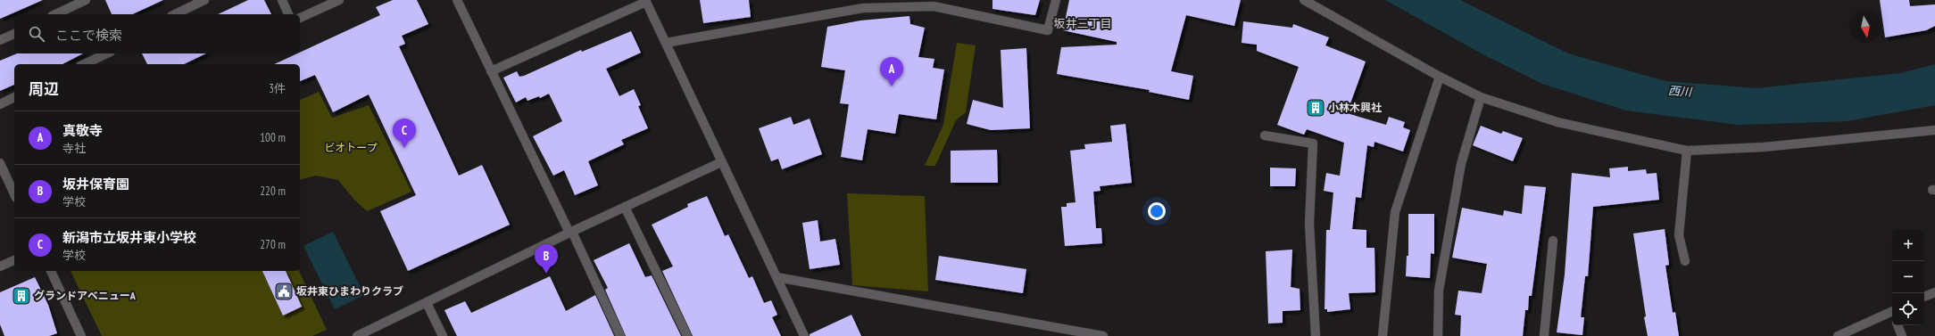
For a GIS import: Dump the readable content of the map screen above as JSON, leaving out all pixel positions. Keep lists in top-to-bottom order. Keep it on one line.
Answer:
{"districts":["坂井三丁目"],"water":["西川"],"parks":["ビオトープ"],"places":{"building":["小林木興社","グランドアベニューA"],"public building":["坂井東ひまわりクラブ"]},"north":"bottom","page":{"search":"ここで検索","pins":["A","C","B"],"heading":["周辺","3件"],"list":[{"mark":"A","name":"真敬寺","note":"寺社","value":"100 m"},{"mark":"B","name":"坂井保育園","note":"学校","value":"220 m"},{"mark":"C","name":"新潟市立坂井東小学校","note":"学校","value":"270 m"}],"map_buttons":["+","−"]}}
